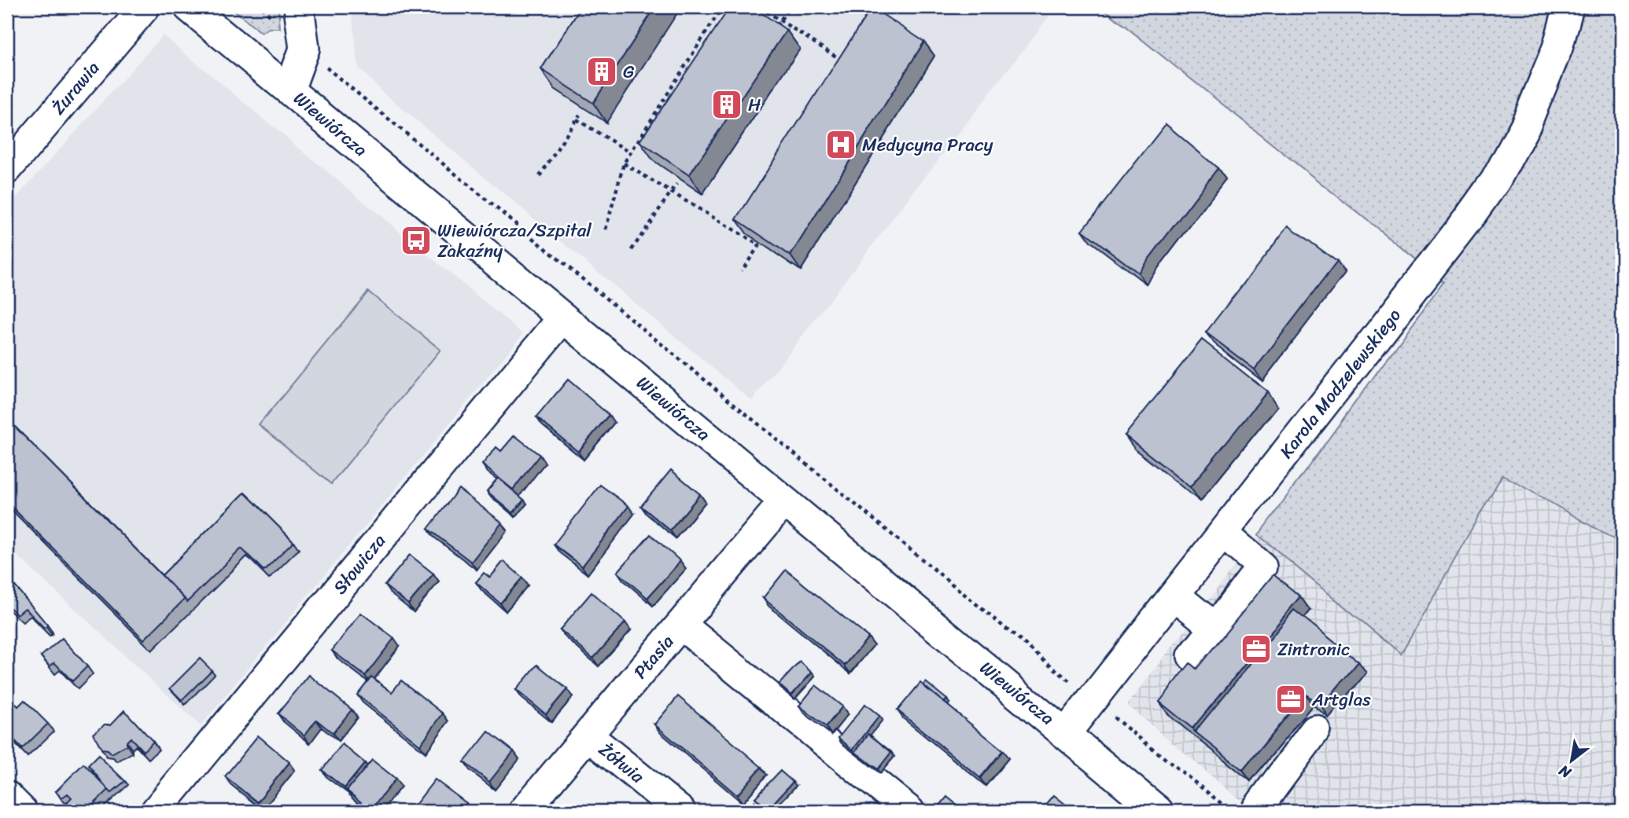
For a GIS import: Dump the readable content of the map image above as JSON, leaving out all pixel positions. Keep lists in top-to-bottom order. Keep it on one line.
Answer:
{"streets":{"street":["Żurawia","Wiewiórcza","Karola Modzelewskiego","Słowicza","Ptasia","Żółwia"]},"crossings":[["Wiewiórcza","Karola Modzelewskiego"],["Wiewiórcza","Słowicza"],["Wiewiórcza","Ptasia"],["Ptasia","Żółwia"]],"places":{"building":["G","H"],"hospital":["Medycyna Pracy"],"bus stop":["Wiewiórcza/Szpital Zakaźny"],"office":["Zintronic","Artglas"]},"north":"bottom left"}
